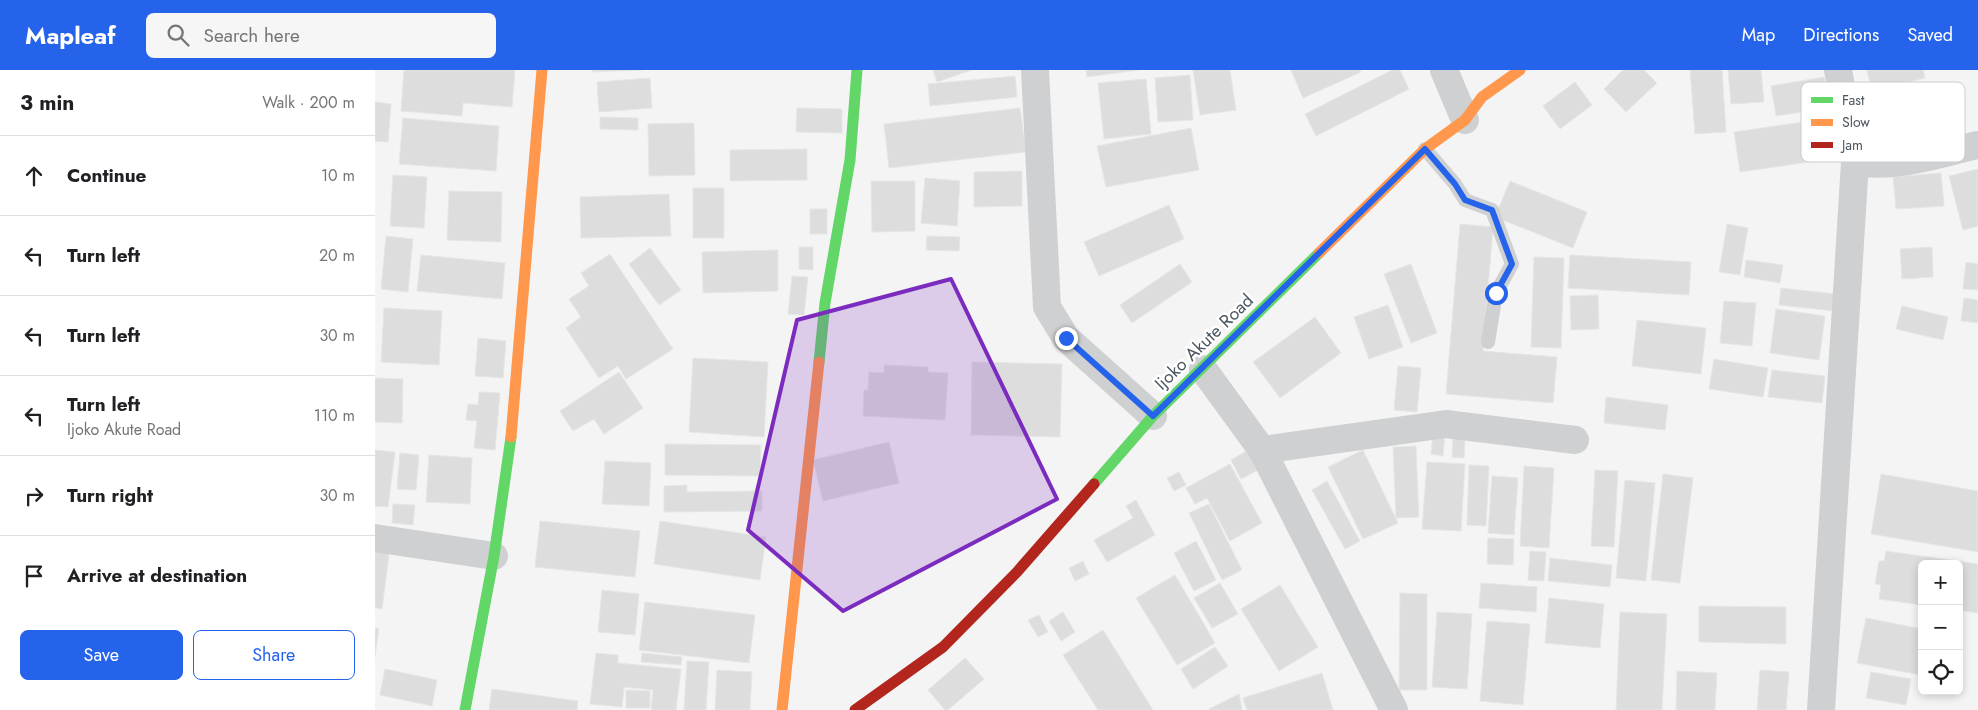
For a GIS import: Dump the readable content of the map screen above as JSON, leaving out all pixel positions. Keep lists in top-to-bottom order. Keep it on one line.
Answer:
{"streets":{"street":["Ijoko Akute Road"]},"legend":["Fast","Slow","Jam"],"page":{"header":"Mapleaf","search":"Search here","nav":["Map","Directions","Saved"],"heading":["3 min","Walk · 200 m"],"list":[["Continue","10 m"],["Turn left","20 m"],["Turn left","30 m"],["Turn left","Ijoko Akute Road","110 m"],["Turn right","30 m"],"Arrive at destination"],"map_buttons":["+","−"],"buttons":["Save","Share"]}}
